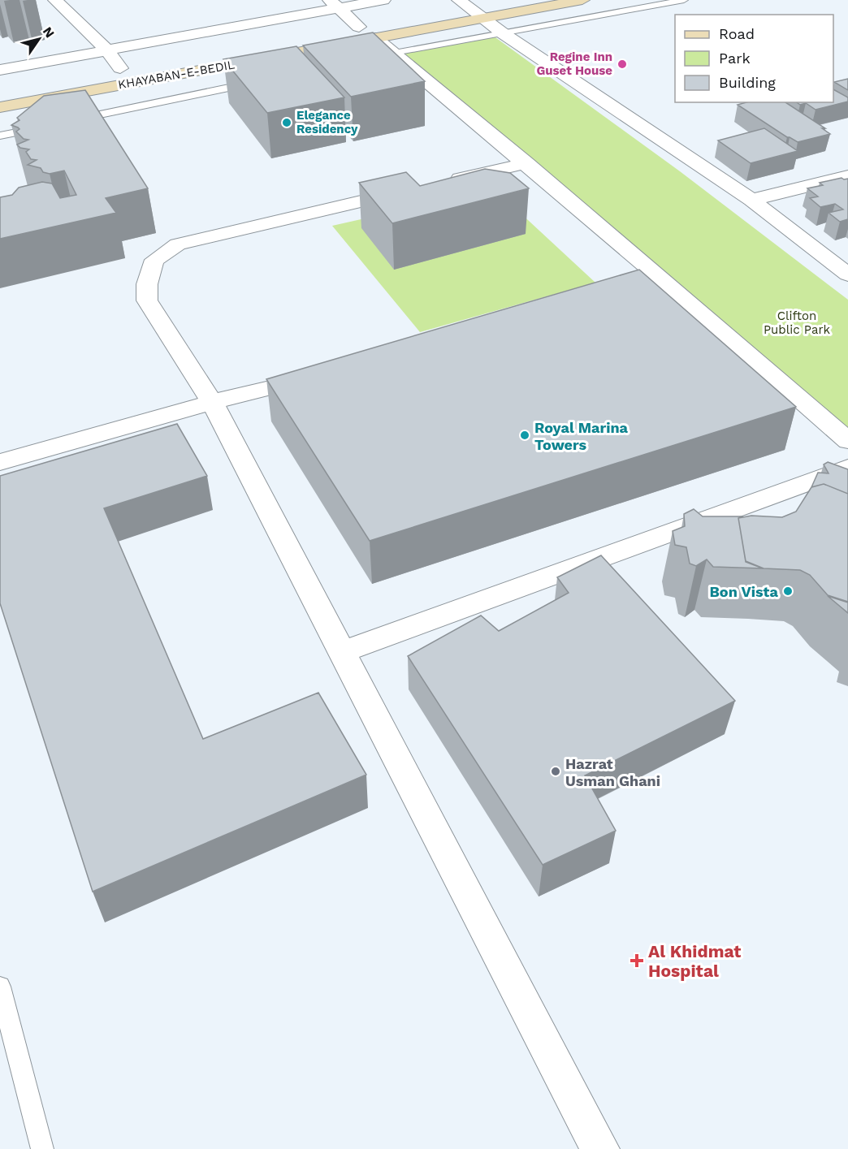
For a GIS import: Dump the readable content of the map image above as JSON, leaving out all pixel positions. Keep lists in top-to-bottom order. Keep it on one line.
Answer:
{"streets":{"main road":["KHAYABAN-E-BEDIL"]},"parks":["Clifton Public Park"],"places":{"other":["Regine Inn Guset House","Elegance Residency","Royal Marina Towers","Bon Vista","Hazrat Usman Ghani"],"health":["Al Khidmat Hospital"]},"legend":["Road","Park","Building"],"north":"top right"}
